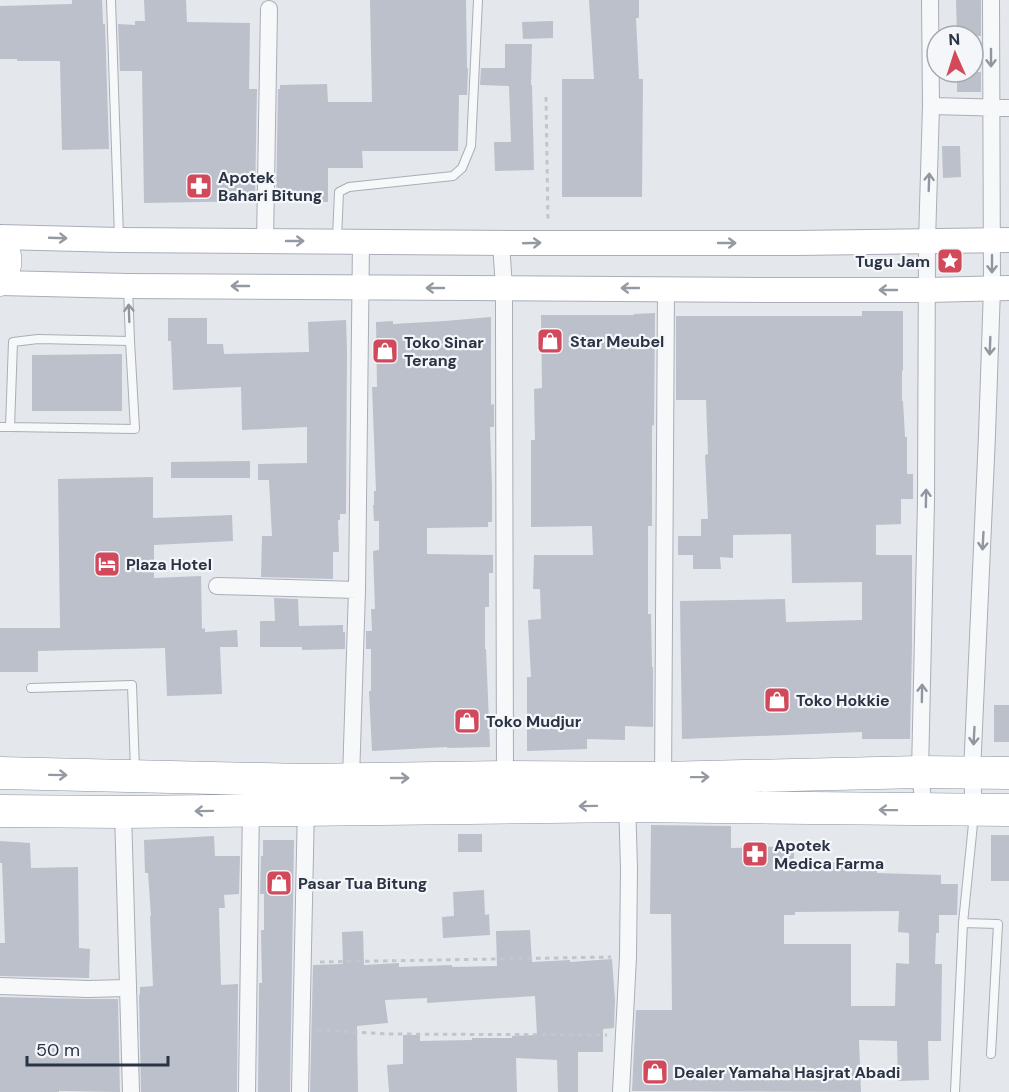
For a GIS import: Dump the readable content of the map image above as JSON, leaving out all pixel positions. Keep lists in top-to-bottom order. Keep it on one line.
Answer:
{"places":{"pharmacy":["Apotek Bahari Bitung","Apotek Medica Farma"],"place":["Tugu Jam"],"shop":["Star Meubel","Toko Sinar Terang","Toko Hokkie","Toko Mudjur","Pasar Tua Bitung","Dealer Yamaha Hasjrat Abadi"],"hotel":["Plaza Hotel"]},"scale_bar":"50 m","north":"top"}
